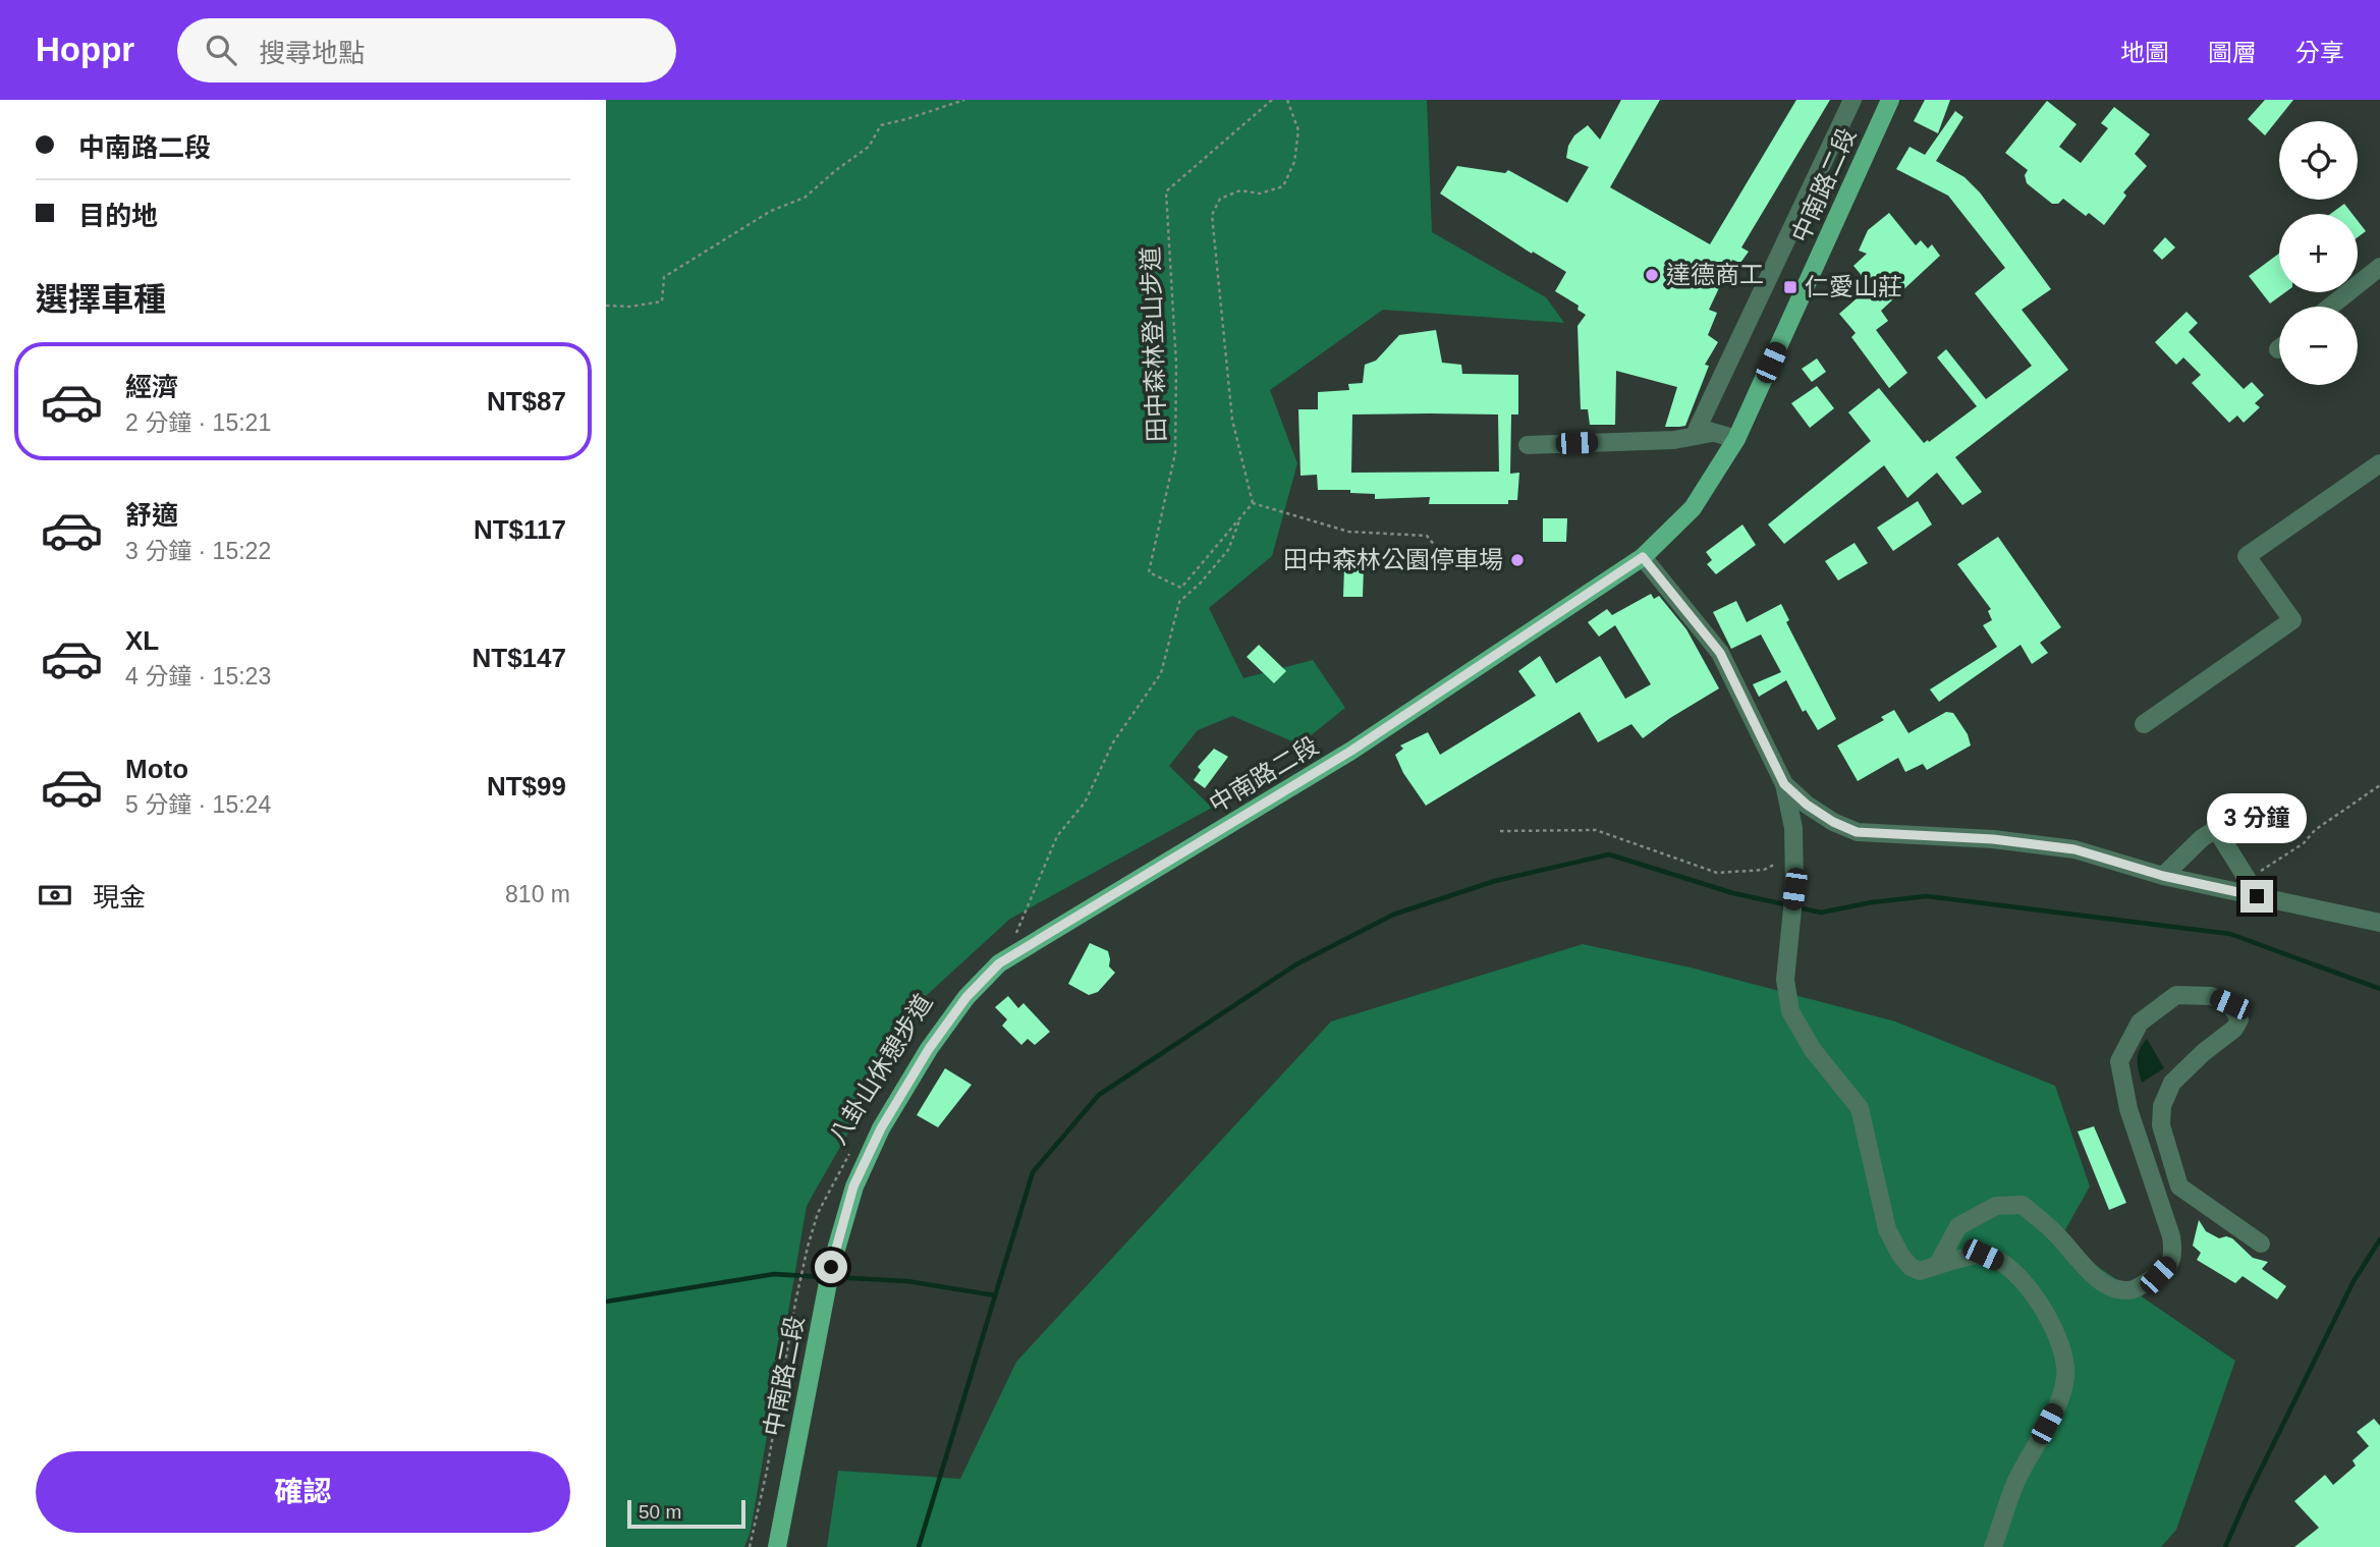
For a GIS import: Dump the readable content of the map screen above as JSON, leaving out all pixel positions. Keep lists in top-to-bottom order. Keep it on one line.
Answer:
{"streets":{"main road":["中南路二段"],"path":["田中森林登山步道","八卦山休憩步道"]},"places":{"other":["達德商工","田中森林公園停車場"],"transit":["仁愛山莊"]},"scale_bar":"50 m","page":{"header":"Hoppr","search":"搜尋地點","nav":["地圖","圖層","分享"],"banner":["中南路二段","目的地"],"map_buttons":["+","−"],"heading":"選擇車種","list":[{"name":"經濟","note":"2 分鐘 · 15:21","value":"NT$87"},{"name":"舒適","note":"3 分鐘 · 15:22","value":"NT$117"},{"name":"XL","note":"4 分鐘 · 15:23","value":"NT$147"},{"name":"Moto","note":"5 分鐘 · 15:24","value":"NT$99"}],"bubble":"3 分鐘","pay":["現金","810 m"],"buttons":"確認","scale":"50 m"}}
